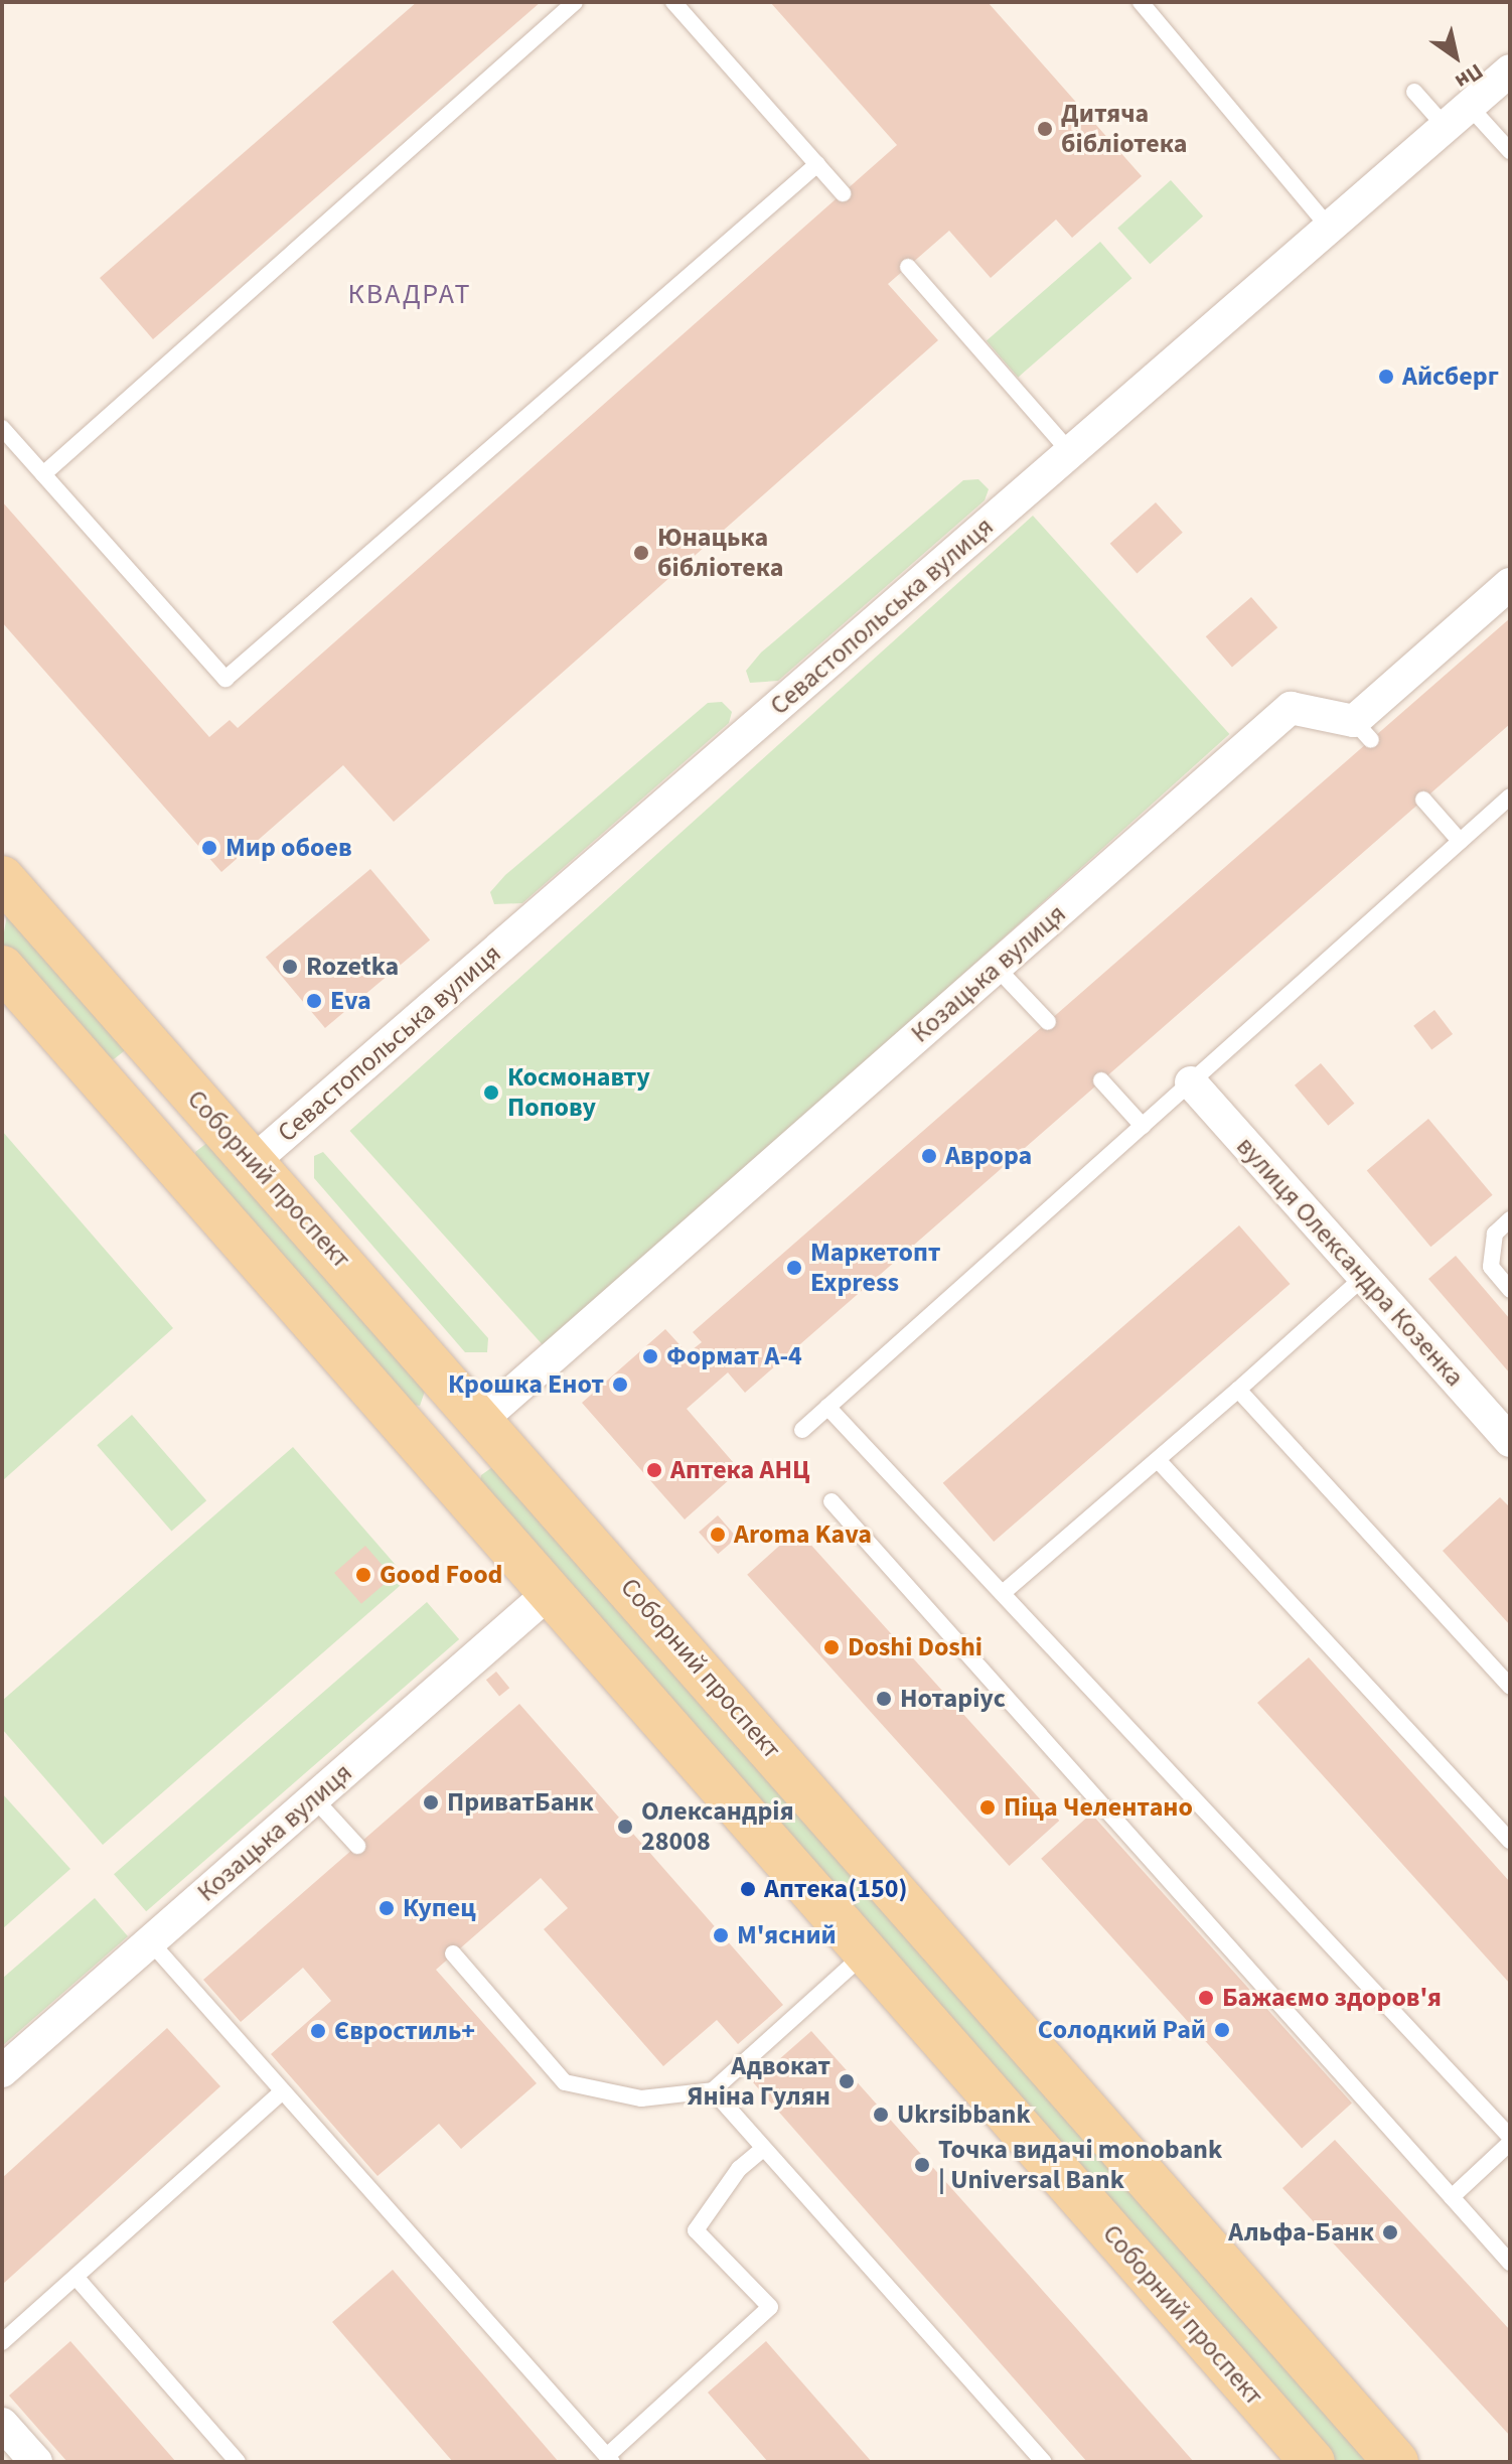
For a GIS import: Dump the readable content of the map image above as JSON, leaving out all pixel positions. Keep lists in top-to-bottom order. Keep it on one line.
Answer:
{"streets":{"main road":["Соборний проспект"],"street":["Севастопольська вулиця","Козацька вулиця","вулиця Олександра Козенка"]},"crossings":[["Севастопольська вулиця","Соборний проспект"],["Козацька вулиця","Соборний проспект"]],"districts":["КВАДРАТ"],"places":["Дитяча бібліотека","Айсберг","Юнацька бібліотека","Мир обоев","Rozetka","Eva","Космонавту Попову","Аврора","Маркетопт Express","Формат А-4","Крошка Енот","Аптека АНЦ","Aroma Kava","Good Food","Doshi Doshi","Нотаріус","ПриватБанк","Піца Челентано","Олександрія 28008","Аптека(150)","Купец","М'ясний","Бажаємо здоров'я","Солодкий Рай","Євростиль+","Адвокат Яніна Гулян","Ukrsibbank","Точка видачі monobank | Universal Bank","Альфа-Банк"],"north":"bottom right"}
